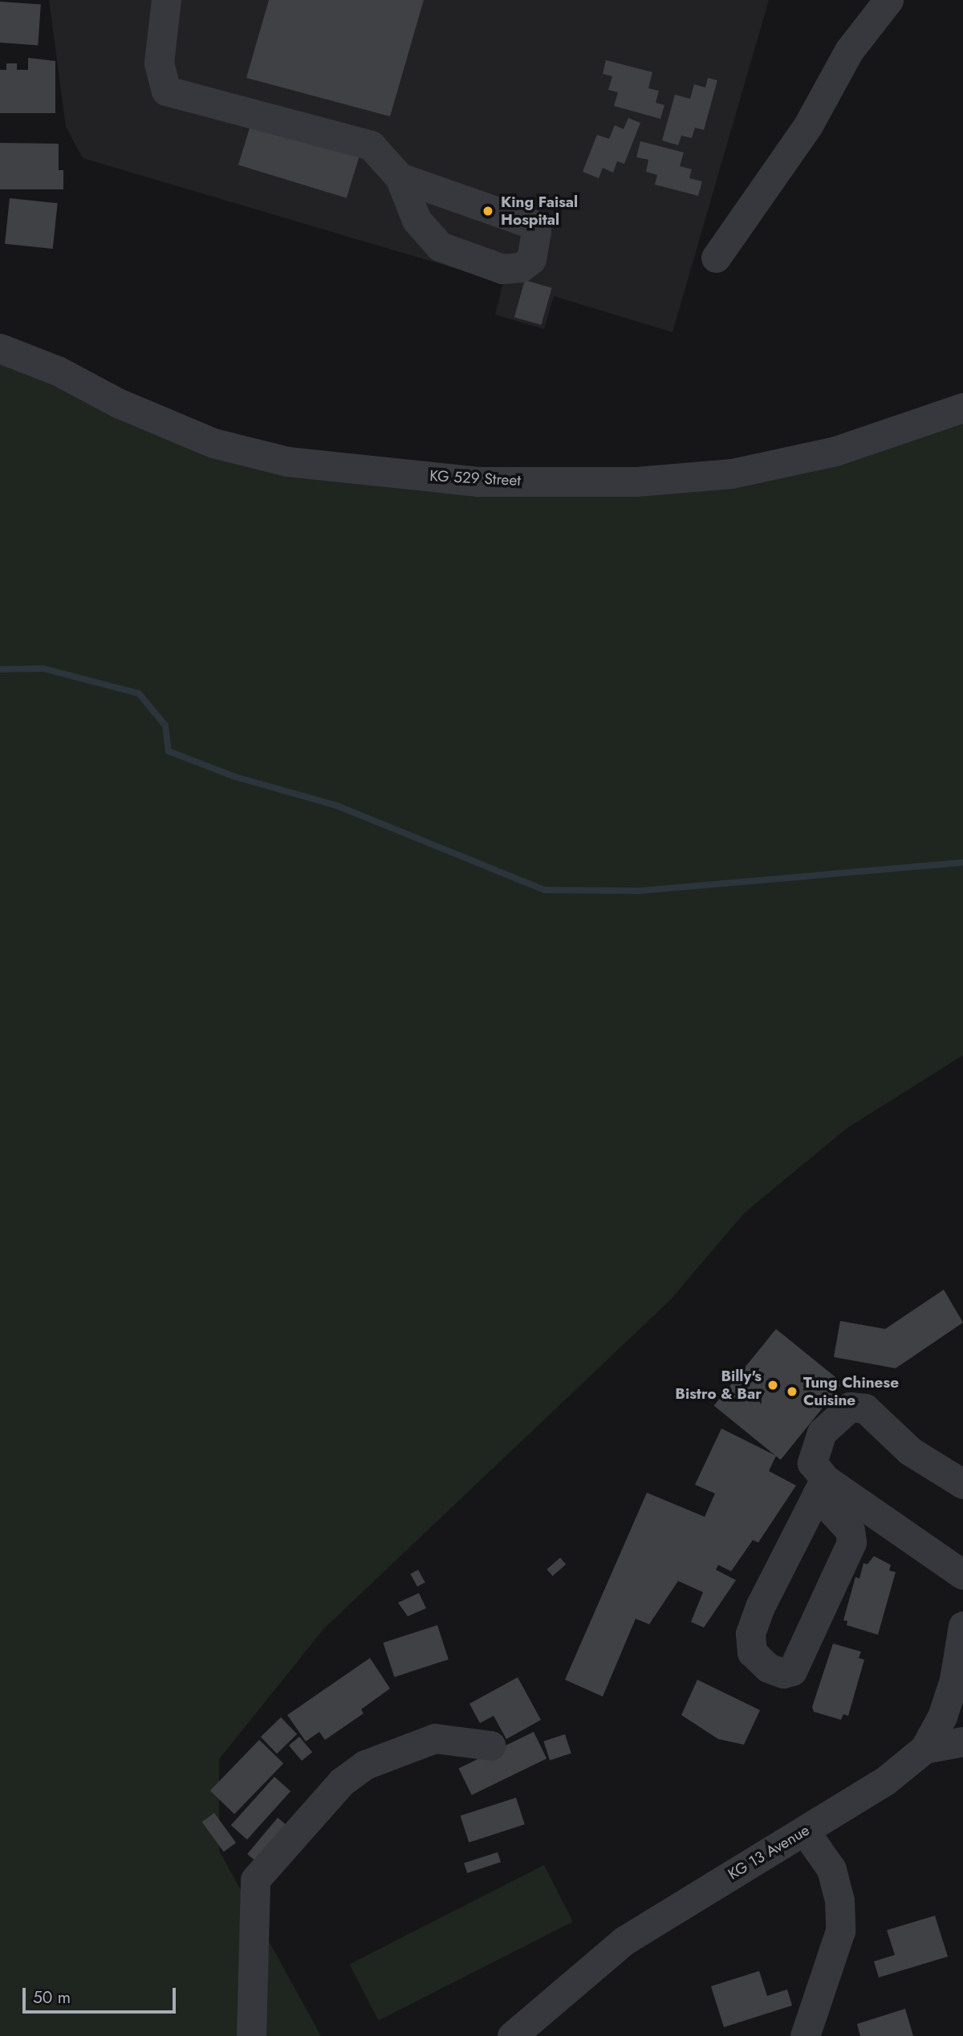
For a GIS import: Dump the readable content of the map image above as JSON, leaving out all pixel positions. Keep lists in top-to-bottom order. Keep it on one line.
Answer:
{"streets":{"street":["KG 529 Street","KG 13 Avenue"]},"places":["King Faisal Hospital","Billy's Bistro & Bar","Tung Chinese Cuisine"],"scale_bar":"50 m"}
